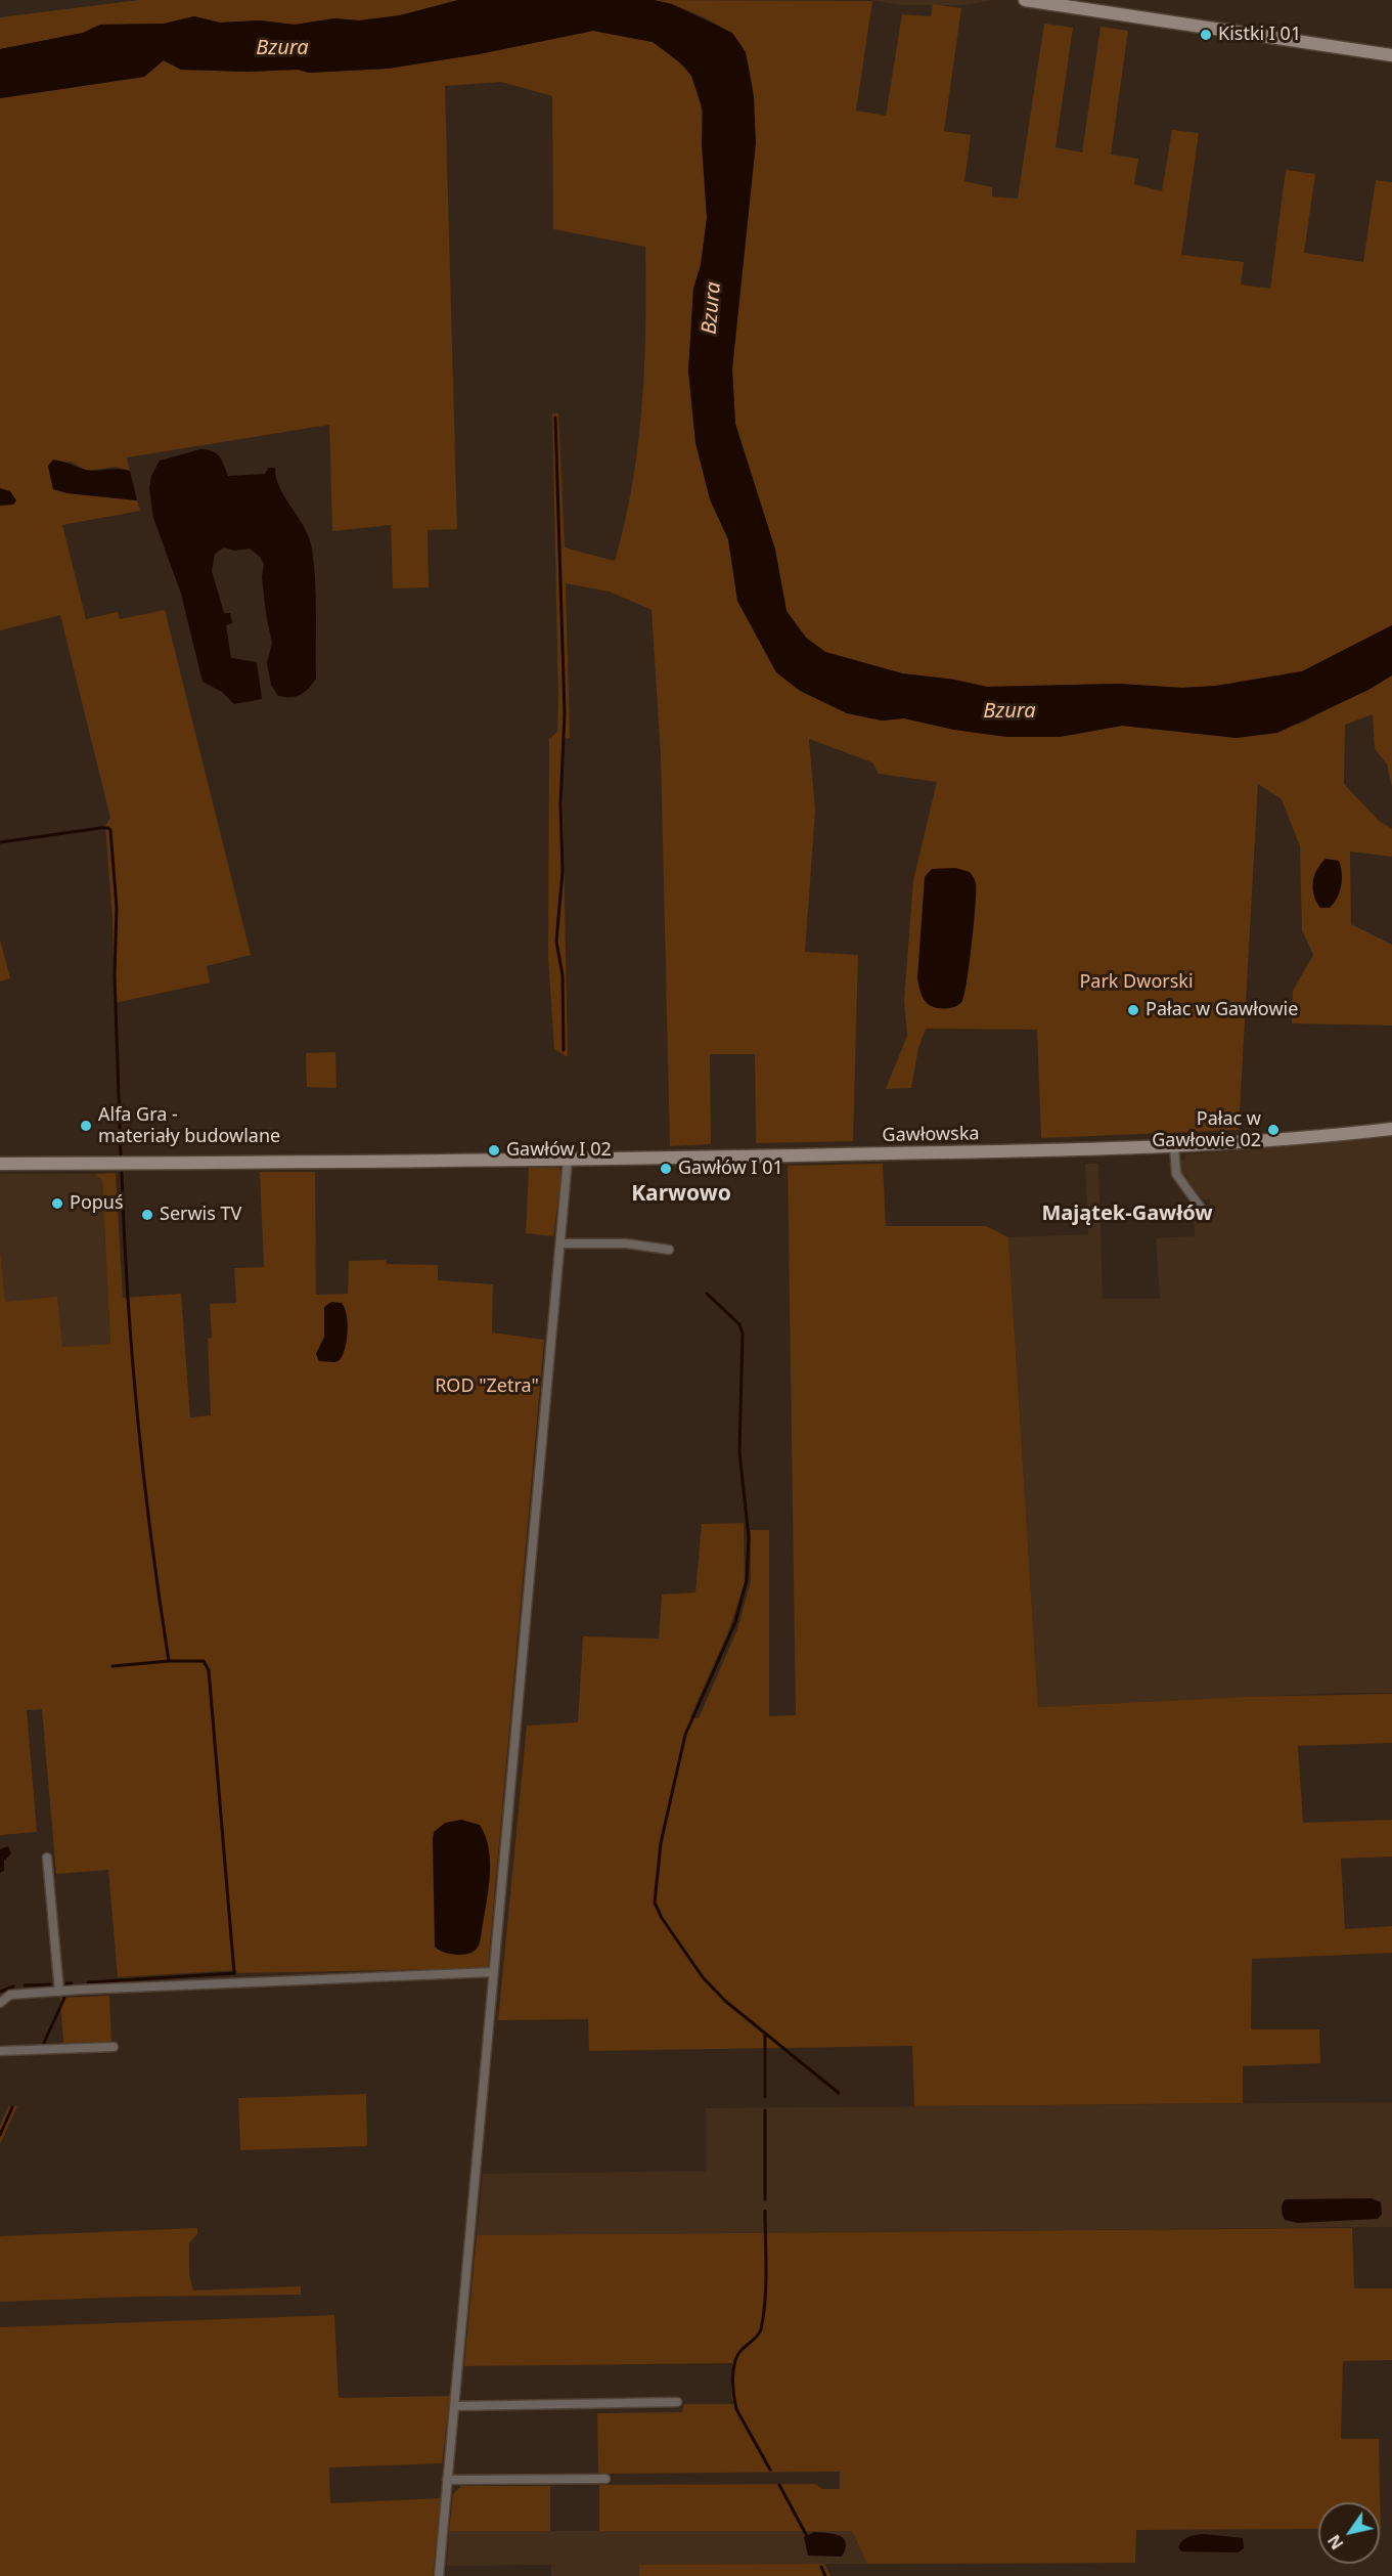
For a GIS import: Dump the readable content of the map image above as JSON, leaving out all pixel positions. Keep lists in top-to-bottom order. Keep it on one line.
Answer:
{"streets":{"street":["Gawłowska"]},"districts":["Karwowo","Majątek-Gawłów"],"water":["Bzura"],"parks":["Park Dworski","ROD \"Zetra\""],"places":["Kistki I 01","Pałac w Gawłowie","Alfa Gra - materiały budowlane","Pałac w Gawłowie 02","Gawłów I 02","Gawłów I 01","Popuś","Serwis TV"],"north":"bottom left"}
